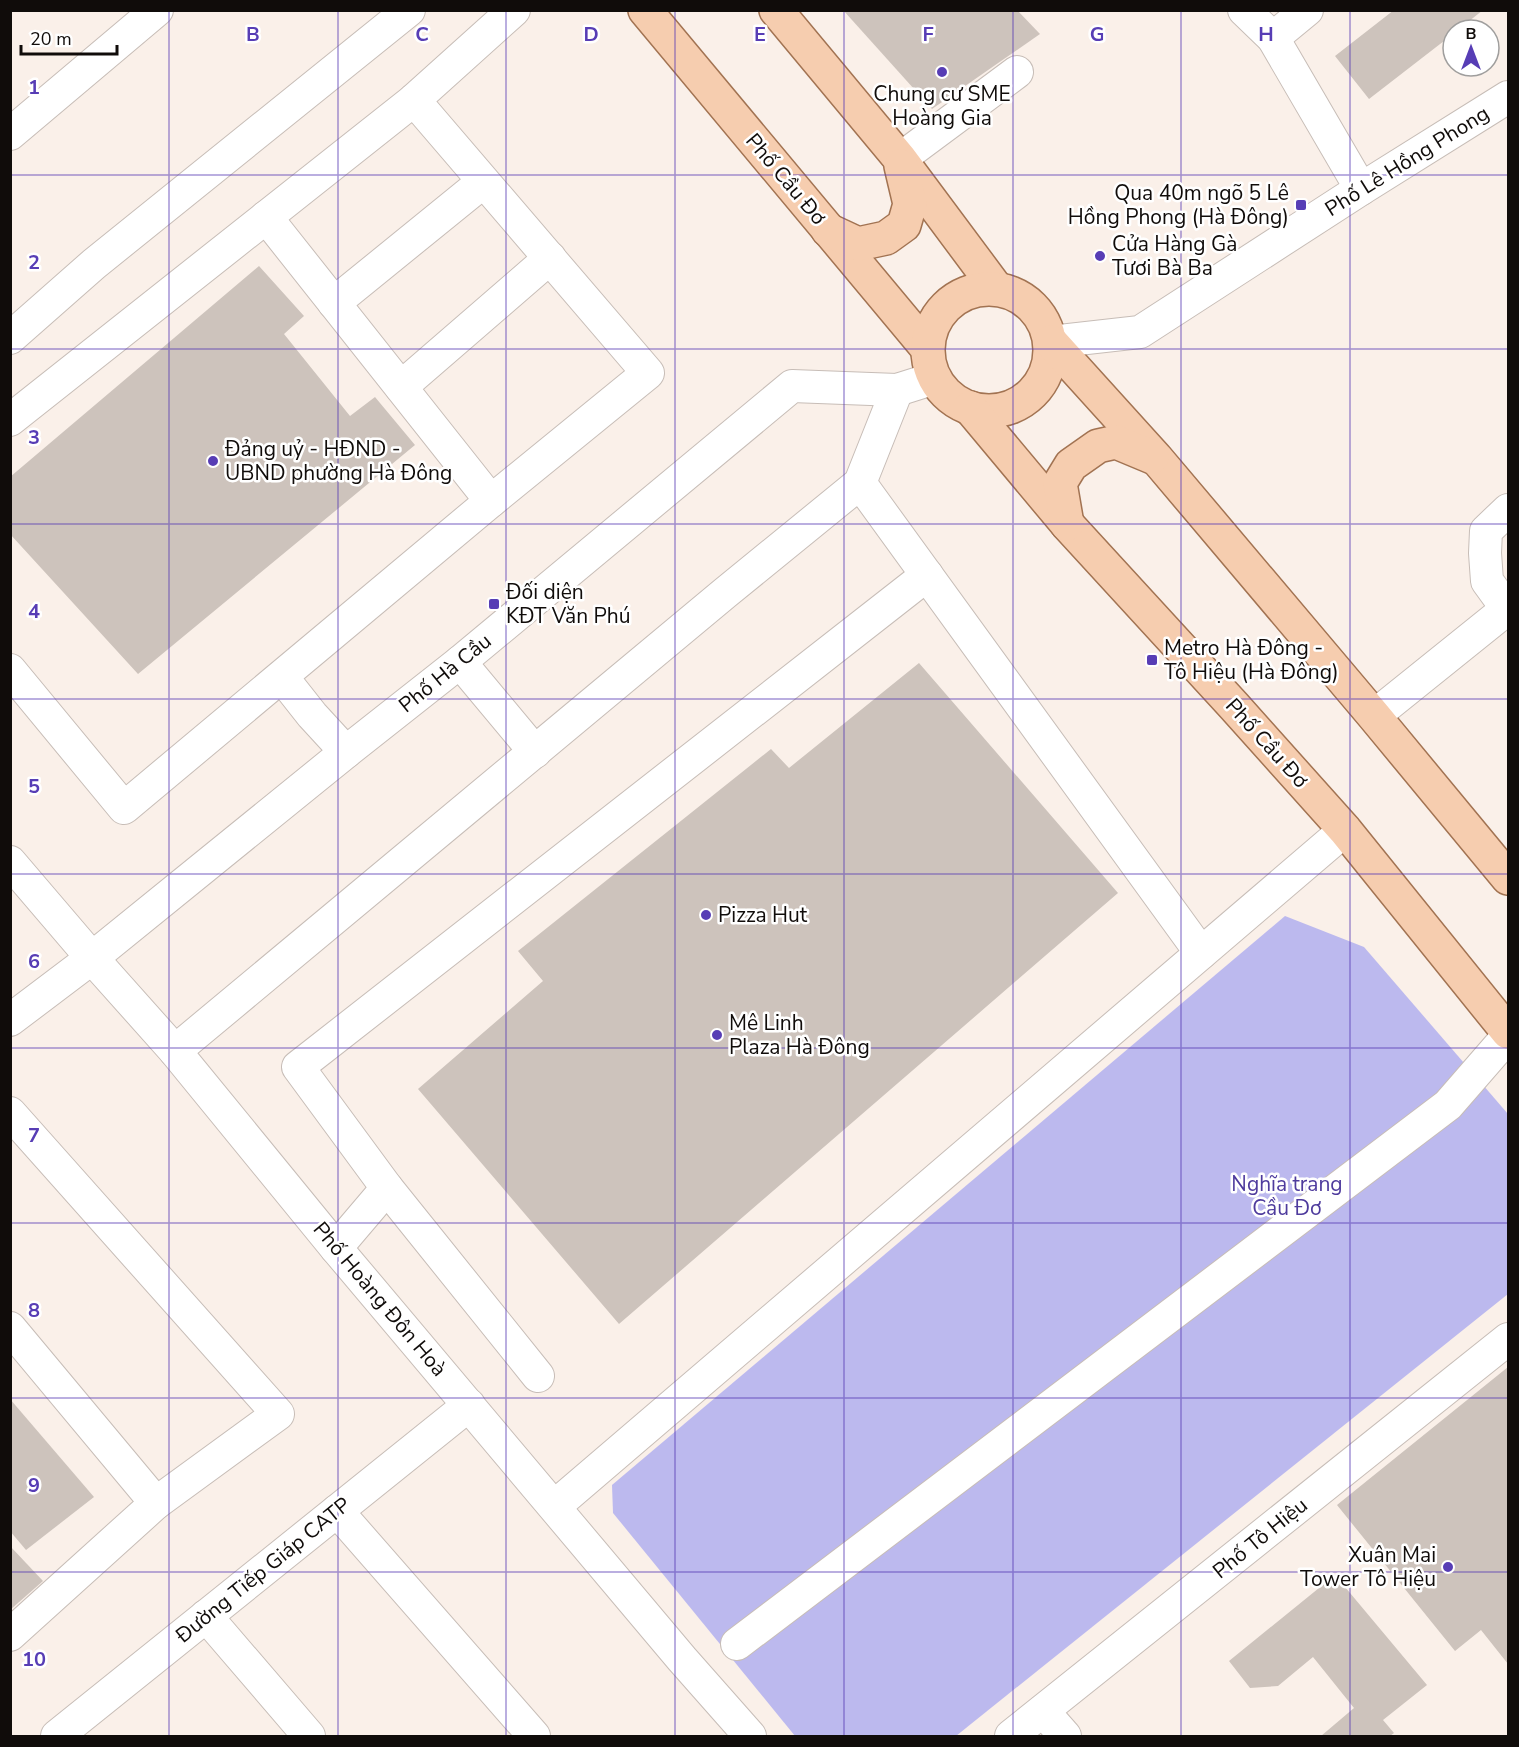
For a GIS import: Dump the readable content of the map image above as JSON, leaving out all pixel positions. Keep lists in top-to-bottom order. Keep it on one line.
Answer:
{"streets":{"main road":["Phố Cầu Đơ"],"street":["Phố Lê Hồng Phong","Phố Hà Cầu","Phố Hoàng Đôn Hoà","Phố Tô Hiệu","Đường Tiếp Giáp CATP"]},"crossings":[["Phố Lê Hồng Phong","Phố Cầu Đơ"],["Phố Lê Hồng Phong","Phố Hà Cầu"],["Phố Cầu Đơ","Phố Hà Cầu"],["Phố Hà Cầu","Phố Hoàng Đôn Hoà"],["Phố Hoàng Đôn Hoà","Đường Tiếp Giáp CATP"]],"parks":["Nghĩa trang Cầu Đơ"],"places":{"other":["Chung cư SME Hoàng Gia","Cửa Hàng Gà Tươi Bà Ba","Đảng uỷ - HĐND - UBND phường Hà Đông","Pizza Hut","Mê Linh Plaza Hà Đông","Xuân Mai Tower Tô Hiệu"],"transit":["Qua 40m ngõ 5 Lê Hồng Phong (Hà Đông)","Đối diện KĐT Văn Phú","Metro Hà Đông - Tô Hiệu (Hà Đông)"]},"scale_bar":"20 m","north":"top","grid":{"columns":["B","C","D","E","F","G","H"],"rows":["1","2","3","4","5","6","7","8","9","10"]}}
